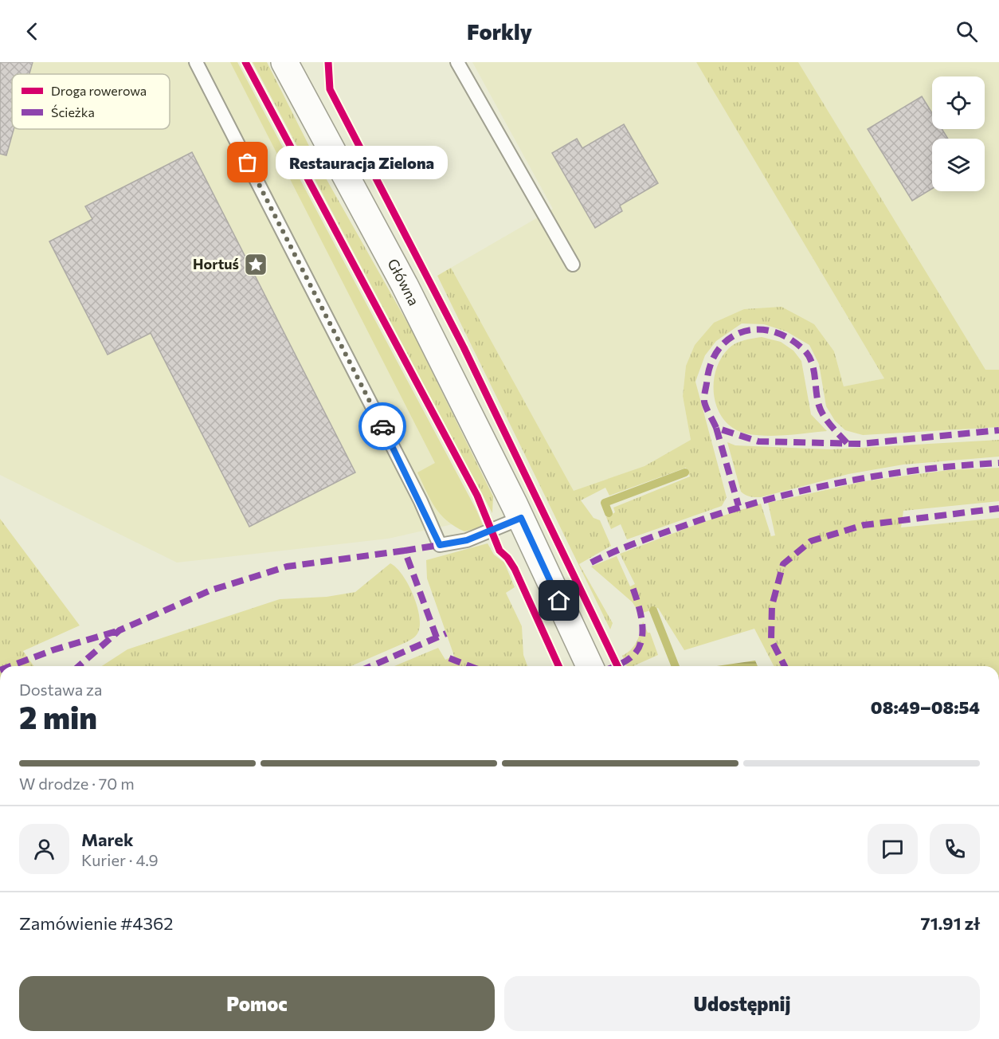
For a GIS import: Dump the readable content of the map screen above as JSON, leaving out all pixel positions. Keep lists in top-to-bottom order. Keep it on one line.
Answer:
{"streets":{"main road":["Główna"]},"places":{"other":["Restauracja Zielona"],"place":["Hortuś"]},"legend":["Droga rowerowa","Ścieżka"],"page":{"header":"Forkly","bubble":"Restauracja Zielona","heading":["2 min","Dostawa za","08:49–08:54"],"panel":["Marek","Kurier · 4.9","Zamówienie #4362","71.91 zł"],"bar":"W drodze · 70 m","buttons":["Pomoc","Udostępnij"]}}
